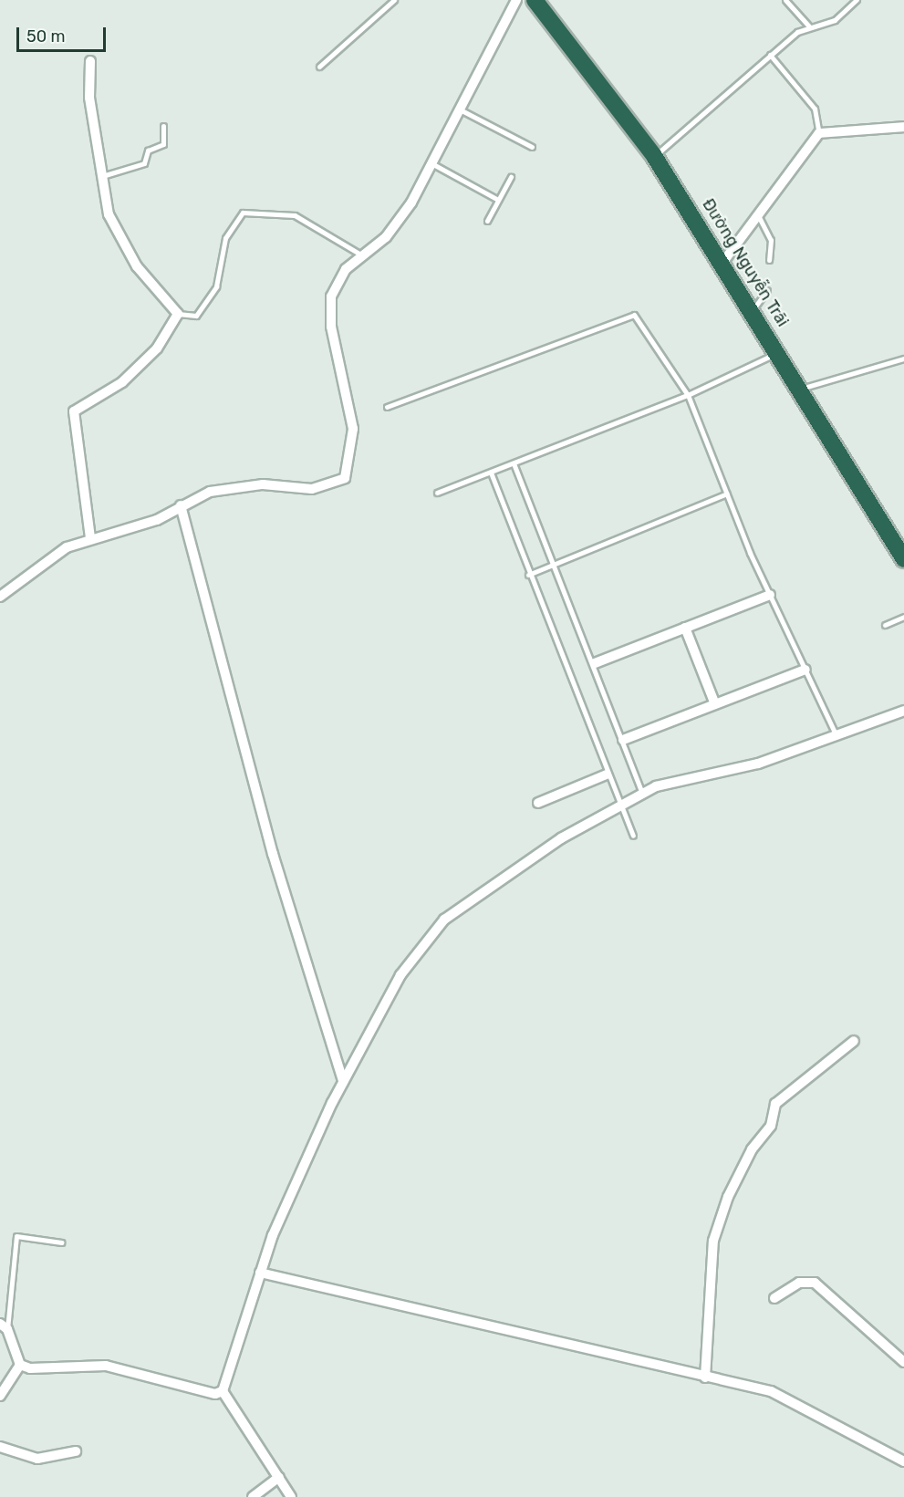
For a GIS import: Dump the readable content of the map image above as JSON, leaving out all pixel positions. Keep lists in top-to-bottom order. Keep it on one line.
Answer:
{"streets":{"highway":["Đường Nguyễn Trãi"]},"scale_bar":"50 m"}
